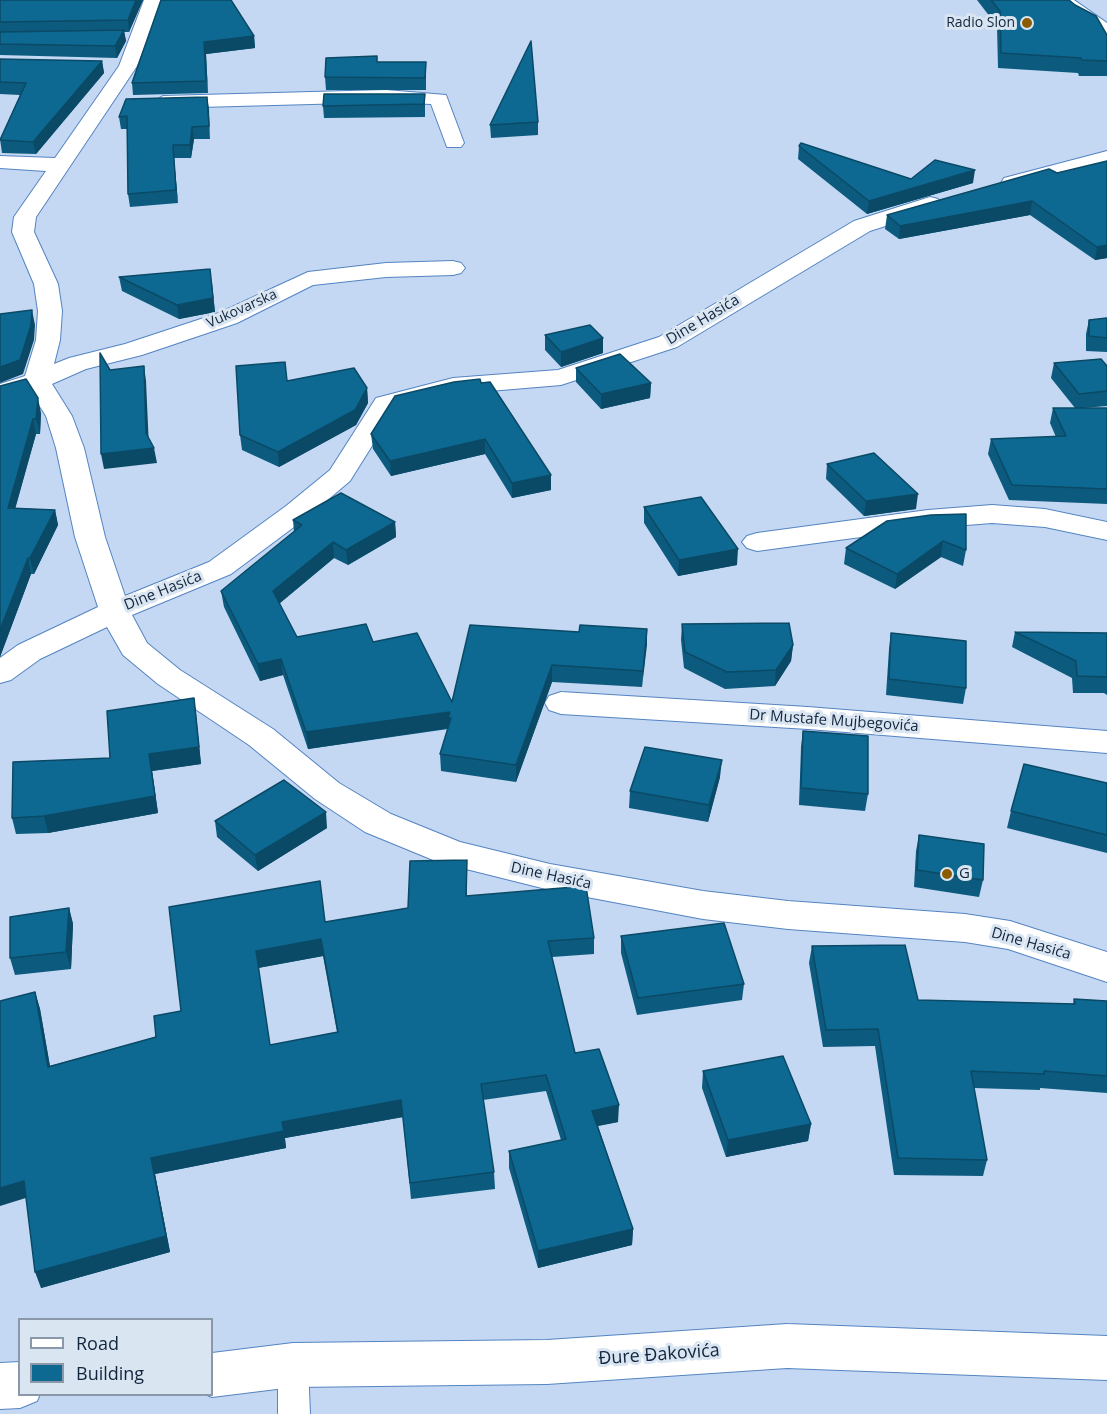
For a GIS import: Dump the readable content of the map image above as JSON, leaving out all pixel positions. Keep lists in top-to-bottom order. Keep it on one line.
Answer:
{"streets":{"street":["Vukovarska","Dine Hasića","Dr Mustafe Mujbegovića","Đure Đakovića"]},"places":["Radio Slon","G"],"legend":["Road","Building"]}
